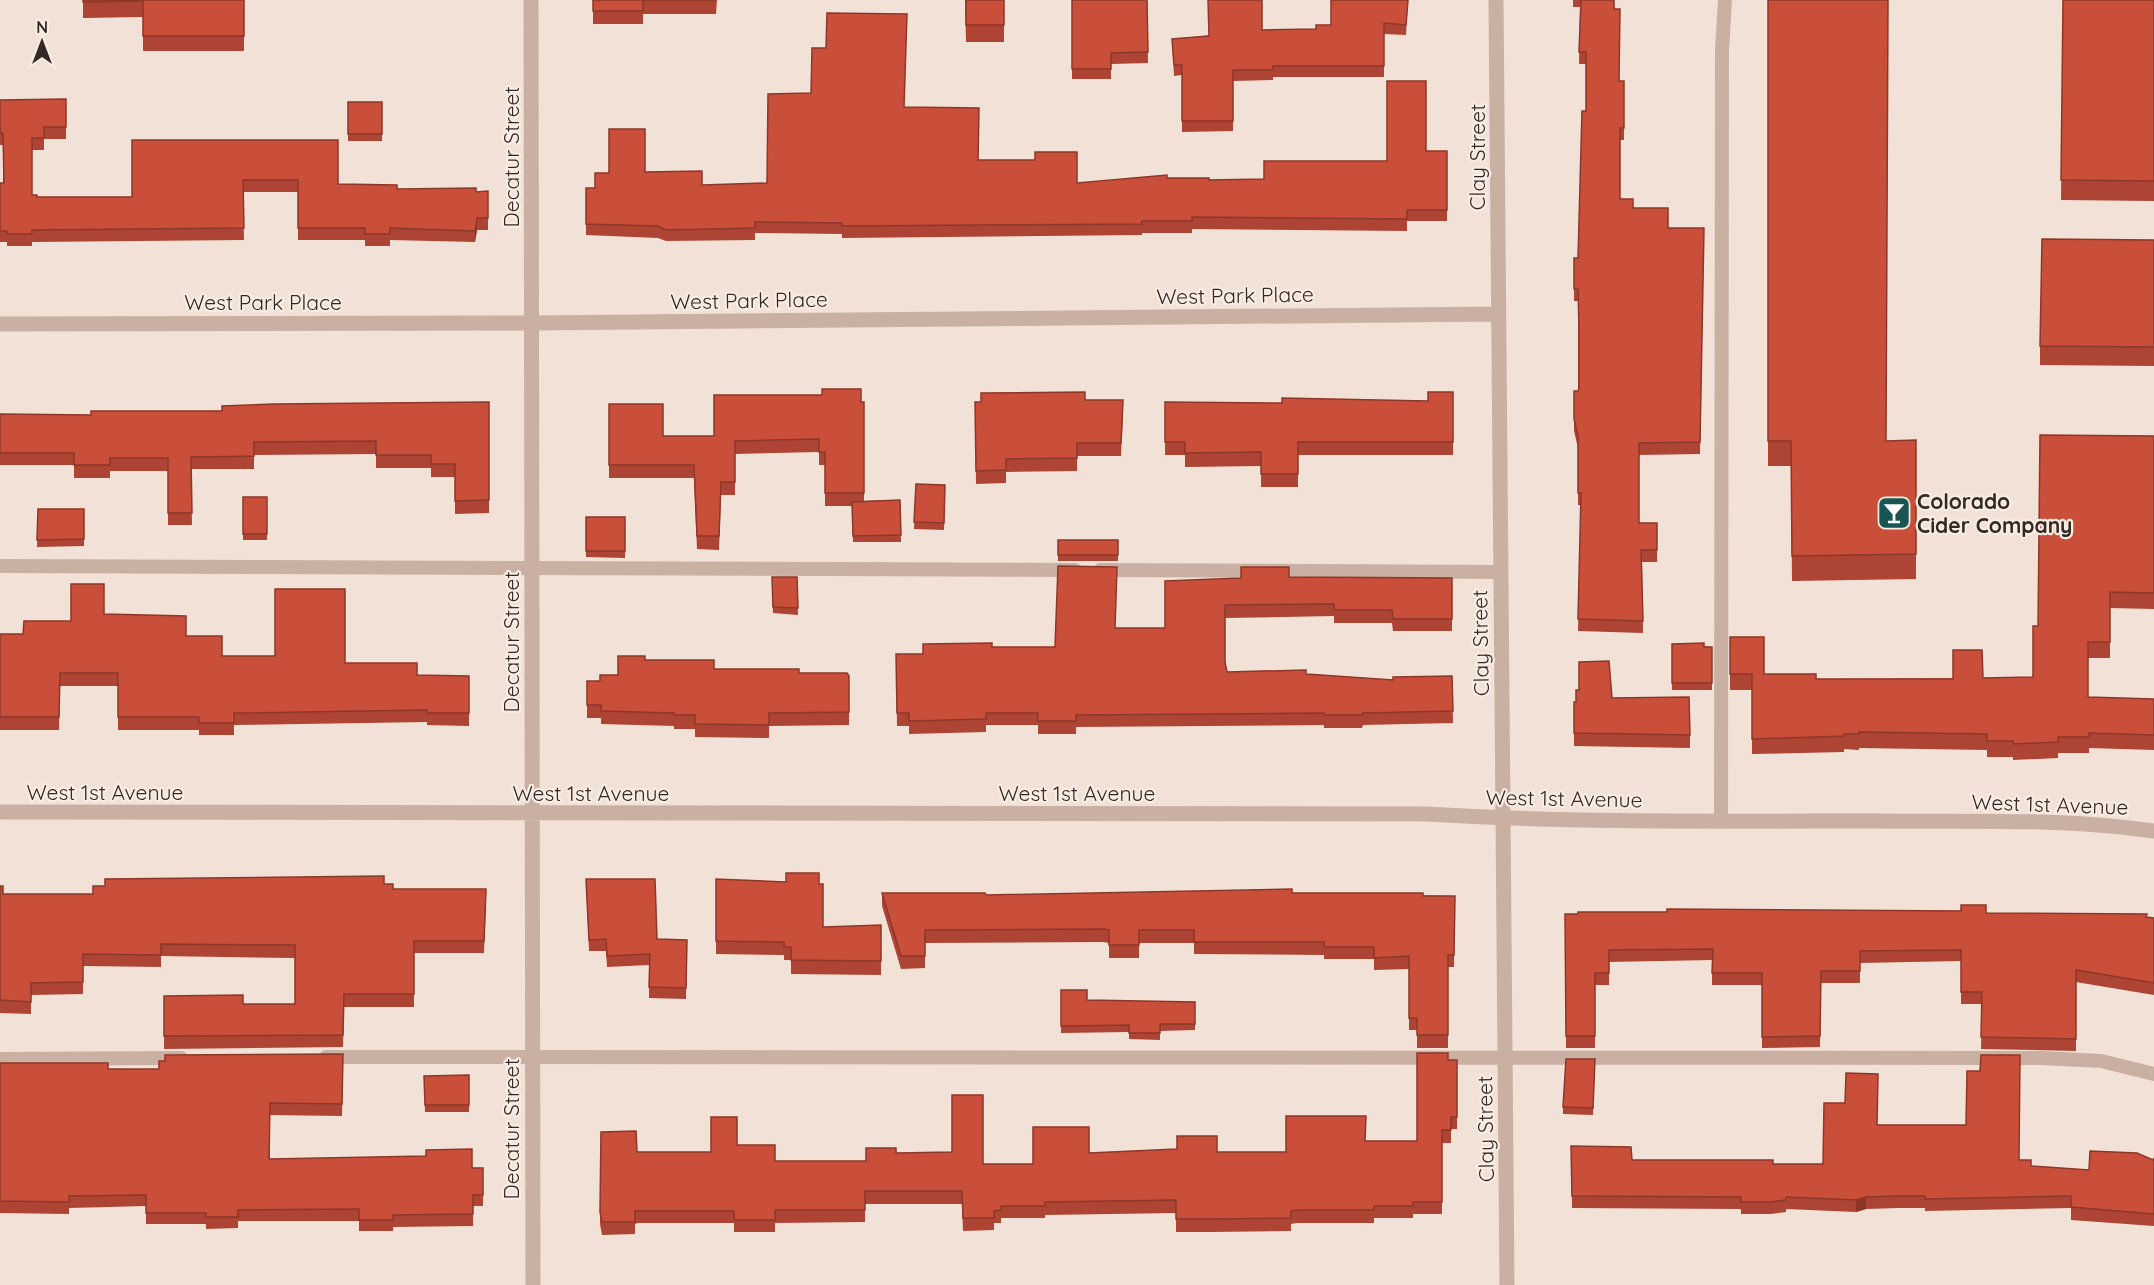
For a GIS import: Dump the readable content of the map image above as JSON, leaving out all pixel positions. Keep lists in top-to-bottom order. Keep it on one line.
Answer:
{"streets":{"street":["Decatur Street","Clay Street","West Park Place","West 1st Avenue"]},"crossings":[["Decatur Street","West Park Place"],["Decatur Street","West 1st Avenue"],["Clay Street","West Park Place"],["Clay Street","West 1st Avenue"]],"places":{"bar":["Colorado Cider Company"]},"north":"top"}
